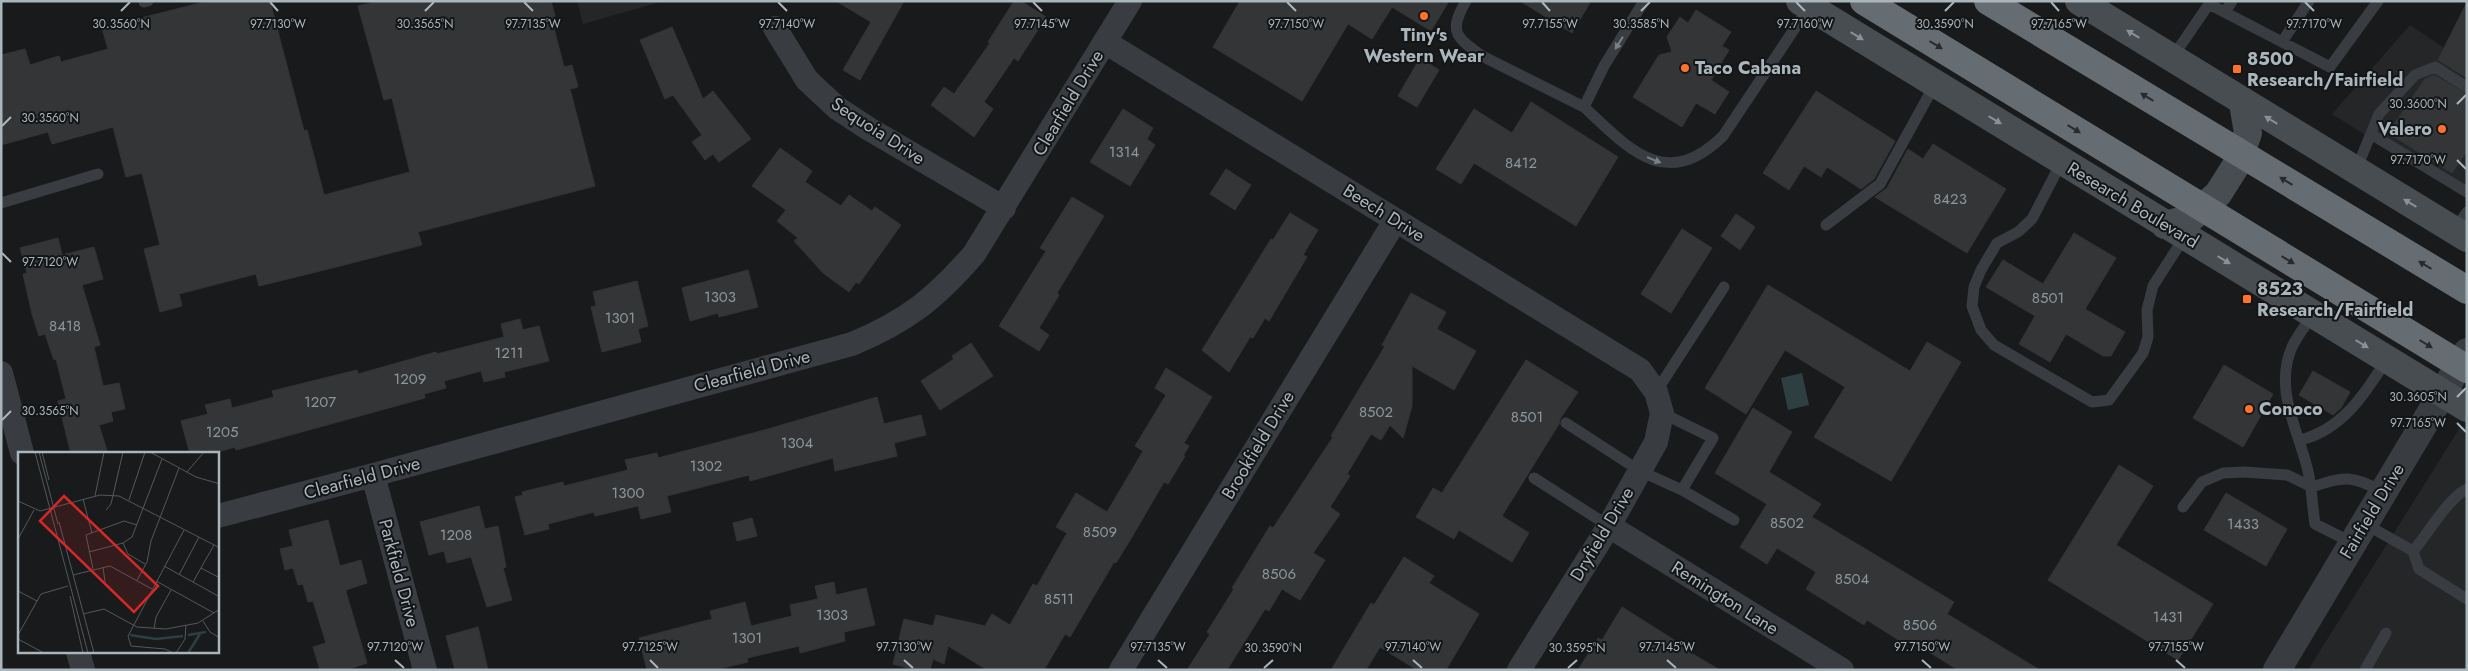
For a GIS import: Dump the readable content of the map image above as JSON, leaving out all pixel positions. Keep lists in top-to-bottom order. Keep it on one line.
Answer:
{"streets":{"main road":["Research Boulevard"],"street":["Clearfield Drive","Sequoia Drive","Beech Drive","Brookfield Drive","Fairfield Drive","Dryfield Drive","Parkfield Drive","Remington Lane"]},"crossings":[["Clearfield Drive","Sequoia Drive"],["Clearfield Drive","Beech Drive"],["Clearfield Drive","Parkfield Drive"],["Research Boulevard","Fairfield Drive"],["Beech Drive","Brookfield Drive"],["Beech Drive","Dryfield Drive"],["Dryfield Drive","Remington Lane"]],"places":{"other":["Tiny's Western Wear","Taco Cabana","Valero","Conoco"],"transit":["8500 Research/Fairfield","8523 Research/Fairfield"]},"house_numbers":["1314","8412","8423","1303","8501","1301","8418","1211","1209","1207","8502","8501","1205","1304","1302","1300","8502","1433","8509","1208","8506","8504","8511","1303","1431","8506","1301"],"coordinates":["30.3560°N","30.3565°N","30.3585°N","30.3590°N","97.7130°W","97.7135°W","97.7140°W","97.7145°W","97.7150°W","97.7155°W","97.7160°W","97.7165°W","97.7170°W","30.3600°N","97.7120°W","30.3605°N","97.7125°W","30.3595°N"]}
